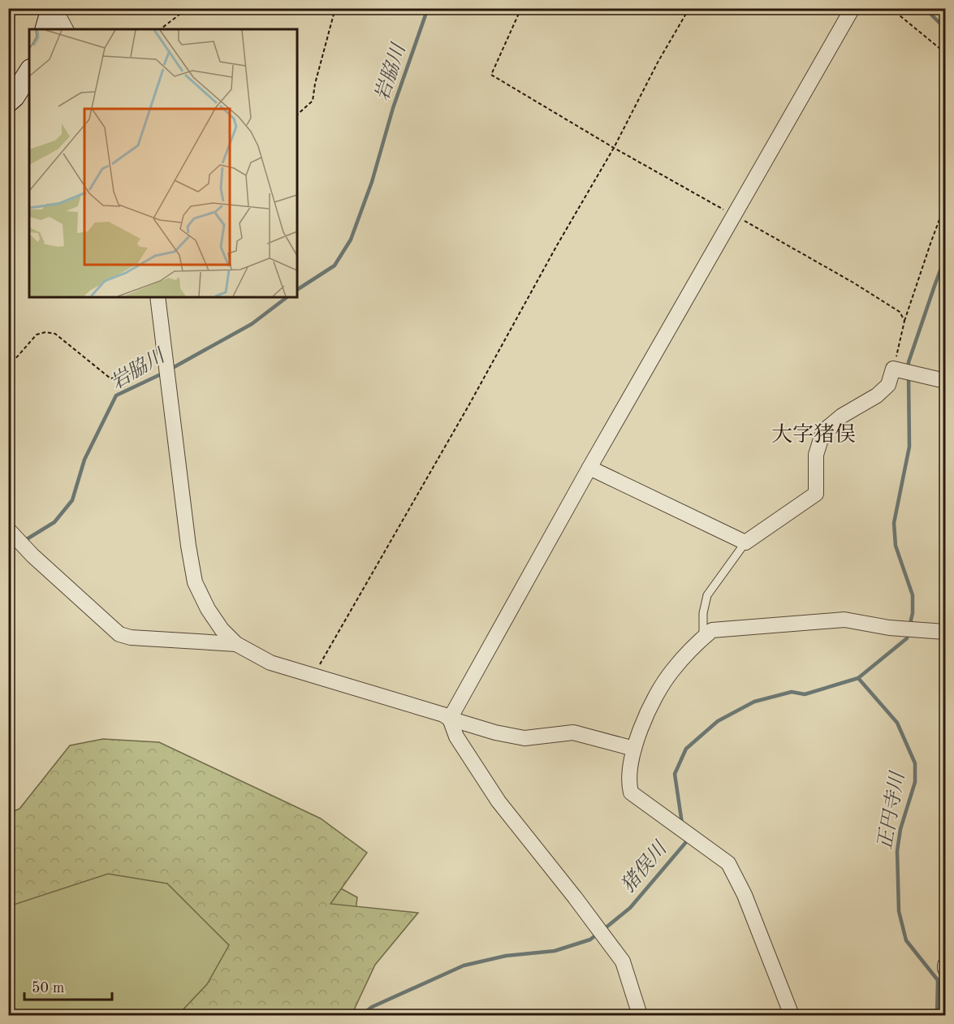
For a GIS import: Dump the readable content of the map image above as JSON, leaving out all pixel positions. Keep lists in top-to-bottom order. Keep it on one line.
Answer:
{"districts":["大字猪俣"],"water":["岩脇川","正円寺川","猪俣川"],"scale_bar":"50 m"}
